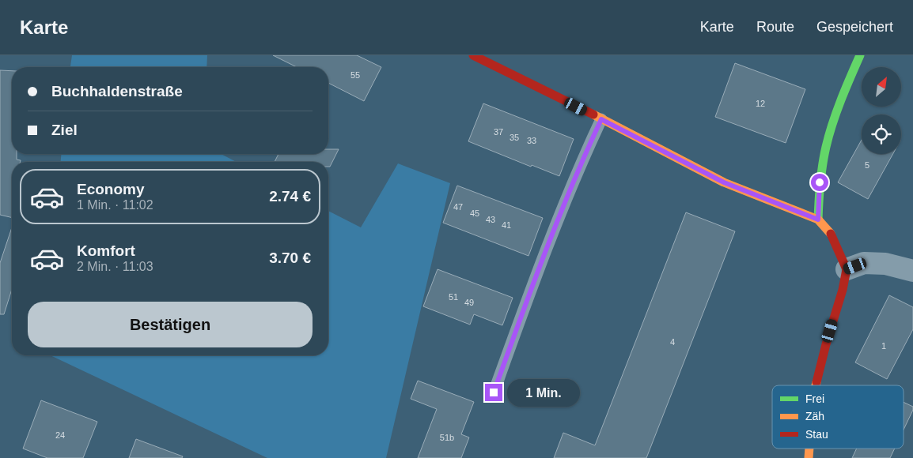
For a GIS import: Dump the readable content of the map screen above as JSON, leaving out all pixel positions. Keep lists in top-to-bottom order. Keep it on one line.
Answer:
{"house_numbers":["55","12","37","35","33","5","47","45","43","41","51","49","4","1","24","51b"],"legend":["Frei","Zäh","Stau"],"north":"top right","page":{"header":"Karte","nav":["Karte","Route","Gespeichert"],"banner":["Buchhaldenstraße","Ziel"],"list":[{"name":"Economy","note":"1 Min. · 11:02","value":"2.74 €"},{"name":"Komfort","note":"2 Min. · 11:03","value":"3.70 €"}],"buttons":"Bestätigen","bubble":"1 Min."}}
